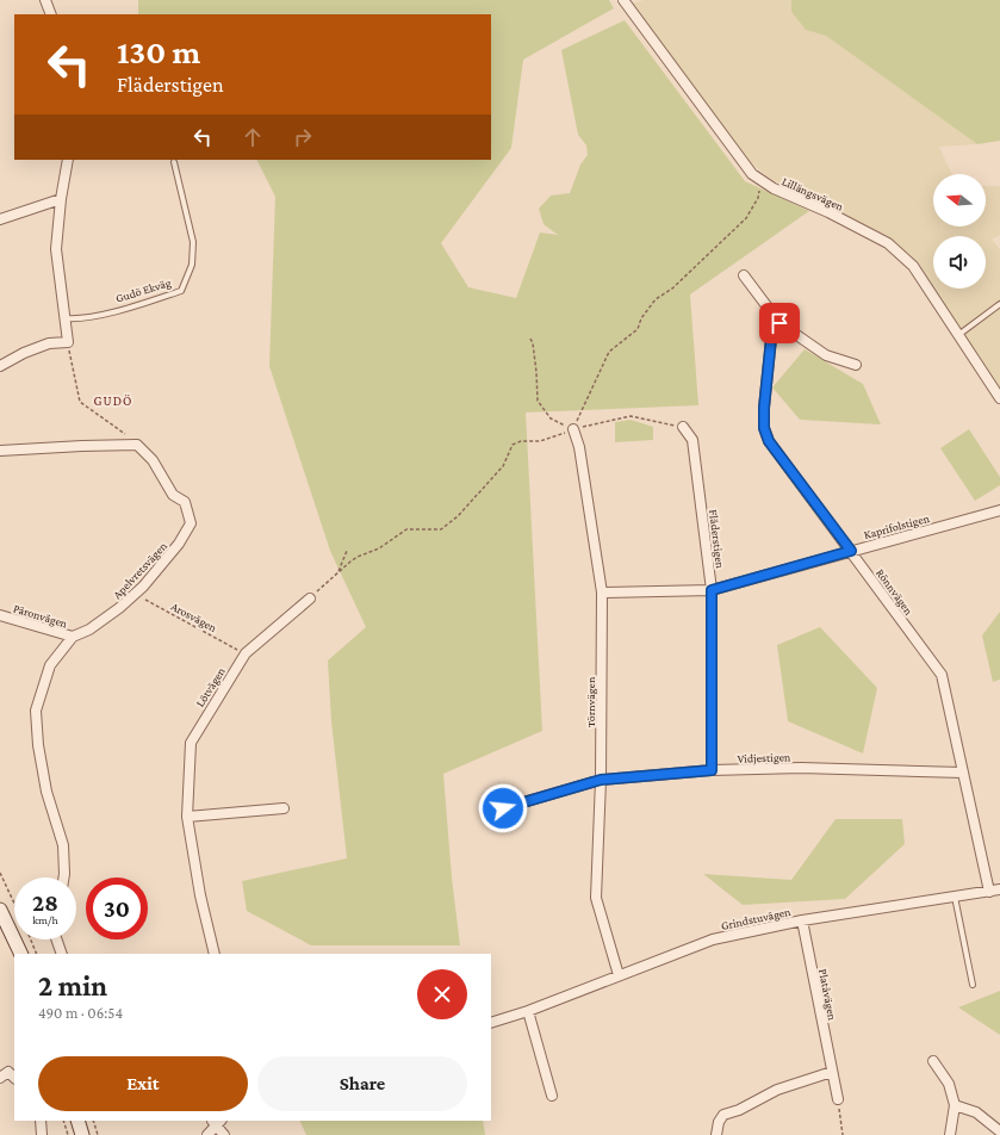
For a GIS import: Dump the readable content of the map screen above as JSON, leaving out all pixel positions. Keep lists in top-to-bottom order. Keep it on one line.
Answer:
{"streets":{"street":["Lillängsvägen","Kaprifolstigen","Fläderstigen","Apelvretsvägen","Rönnvägen","Päronvägen","Lötvägen","Törnvägen","Vidjestigen","Grindstuvägen","Platåvägen"],"lane":["Gudö Ekväg"],"path":["Arosvägen"]},"crossings":[["Kaprifolstigen","Fläderstigen"],["Kaprifolstigen","Rönnvägen"],["Kaprifolstigen","Törnvägen"],["Fläderstigen","Vidjestigen"],["Apelvretsvägen","Päronvägen"],["Apelvretsvägen","Arosvägen"],["Rönnvägen","Vidjestigen"],["Rönnvägen","Grindstuvägen"],["Arosvägen","Lötvägen"],["Törnvägen","Vidjestigen"],["Törnvägen","Grindstuvägen"],["Grindstuvägen","Platåvägen"]],"districts":["GUDÖ"],"north":"left","page":{"turn":["130 m","Fläderstigen"],"speed":"28 km/h","limit":"30","heading":["2 min","490 m · 06:54"],"buttons":["Exit","Share"]}}
